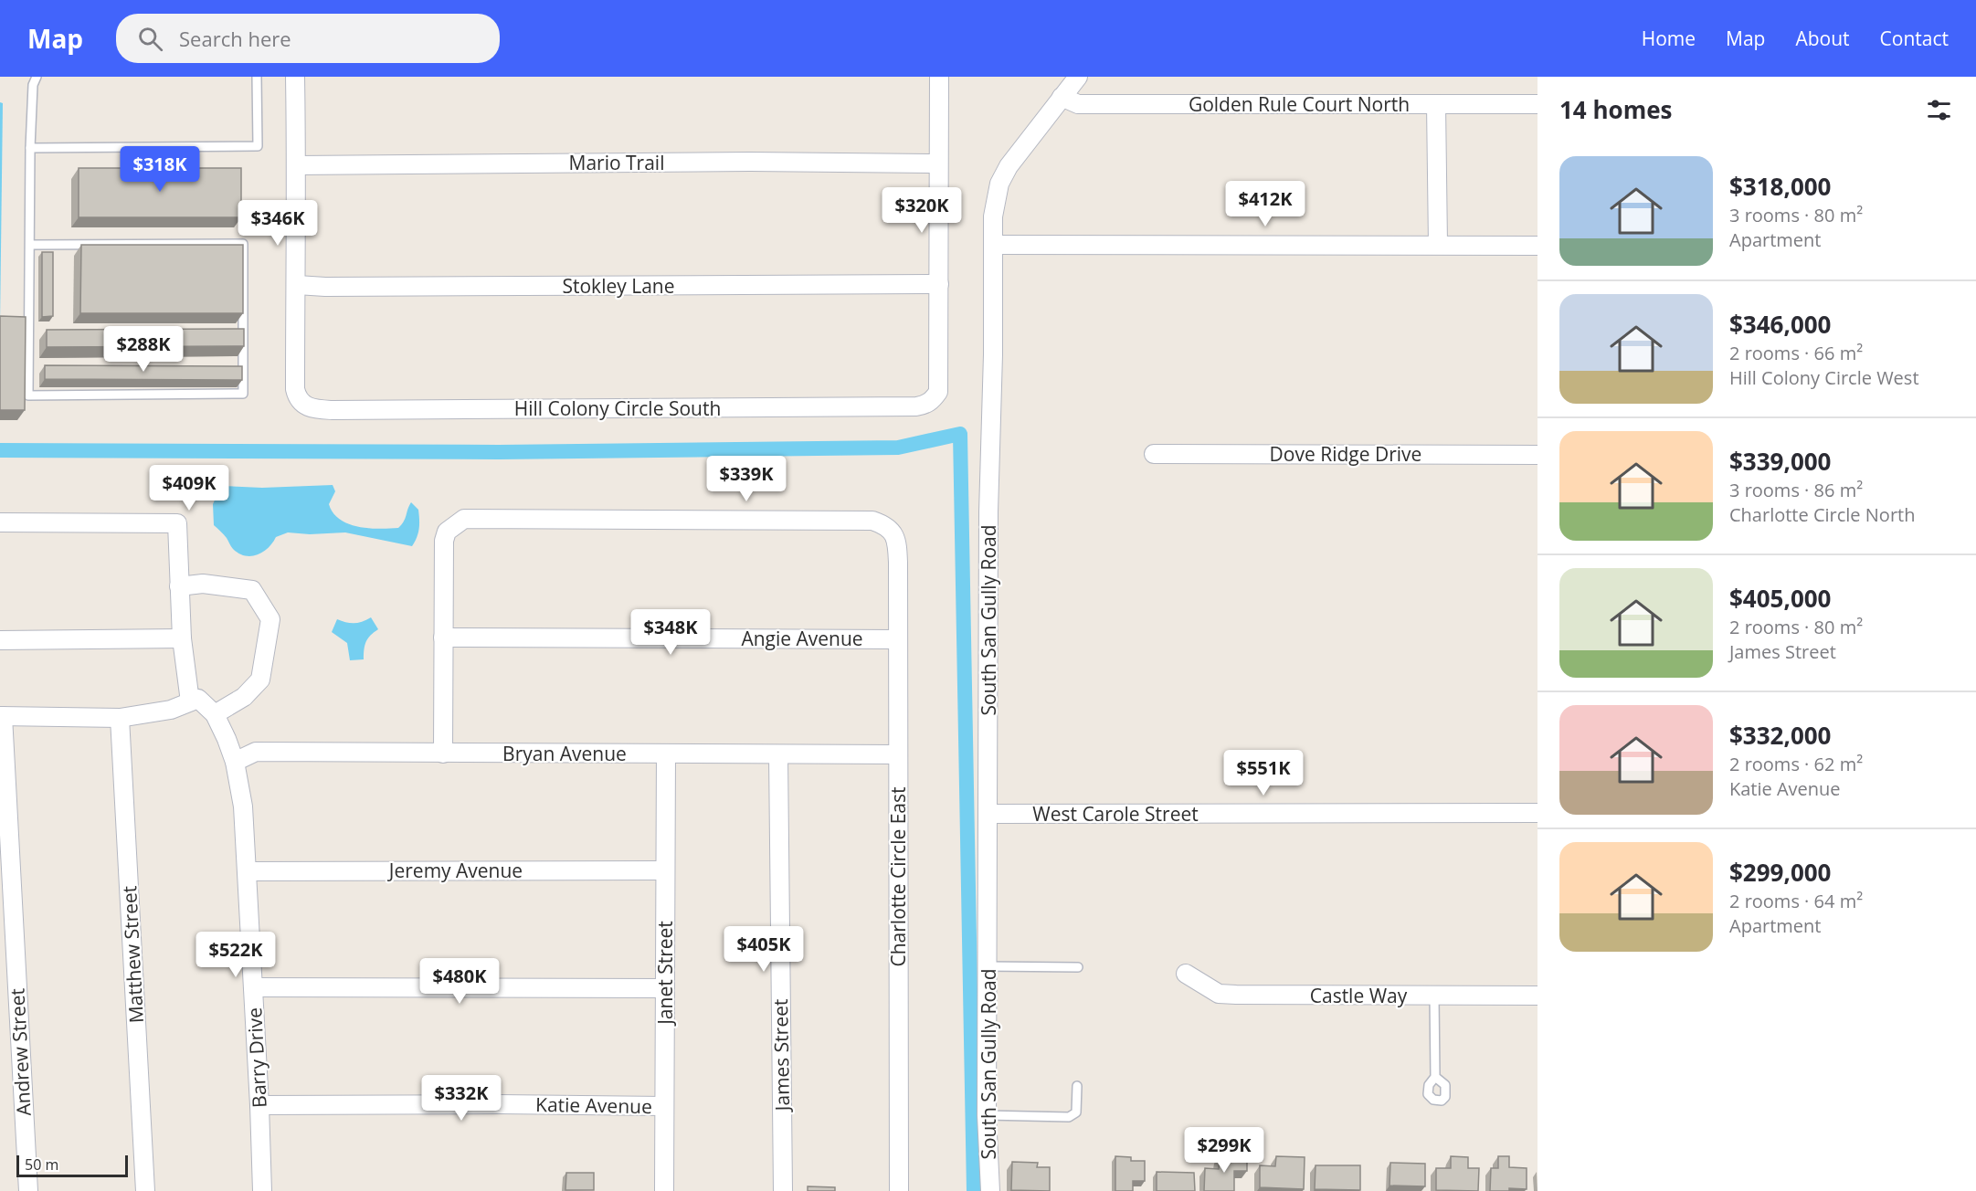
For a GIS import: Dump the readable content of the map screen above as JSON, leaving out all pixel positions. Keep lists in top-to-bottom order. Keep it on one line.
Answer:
{"streets":{"street":["Golden Rule Court North","Mario Trail","Stokley Lane","Hill Colony Circle South","Dove Ridge Drive","South San Gully Road","Angie Avenue","Bryan Avenue","West Carole Street","Jeremy Avenue","Charlotte Circle East","Matthew Street","Janet Street","Castle Way","Andrew Street","James Street","Barry Drive","Katie Avenue"]},"crossings":[["Golden Rule Court North","South San Gully Road"],["Stokley Lane","Hill Colony Circle South"],["South San Gully Road","West Carole Street"],["Angie Avenue","Charlotte Circle East"],["Bryan Avenue","Charlotte Circle East"],["Bryan Avenue","Janet Street"],["Bryan Avenue","James Street"],["Bryan Avenue","Barry Drive"],["Jeremy Avenue","Janet Street"],["Jeremy Avenue","Barry Drive"],["Janet Street","Katie Avenue"],["Barry Drive","Katie Avenue"]],"scale_bar":"50 m","page":{"header":"Map","search":"Search here","nav":["Home","Map","About","Contact"],"heading":"14 homes","list":[{"name":"$318,000","note":"3 rooms · 80 m² · Apartment"},{"name":"$346,000","note":"2 rooms · 66 m² · Hill Colony Circle West"},{"name":"$339,000","note":"3 rooms · 86 m² · Charlotte Circle North"},{"name":"$405,000","note":"2 rooms · 80 m² · James Street"},{"name":"$332,000","note":"2 rooms · 62 m² · Katie Avenue"},{"name":"$299,000","note":"2 rooms · 64 m² · Apartment"}],"price":["$318K","$412K","$320K","$346K","$288K","$339K","$409K","$348K","$551K","$405K","$522K","$480K","$332K","$299K"],"scale":"50 m"}}
